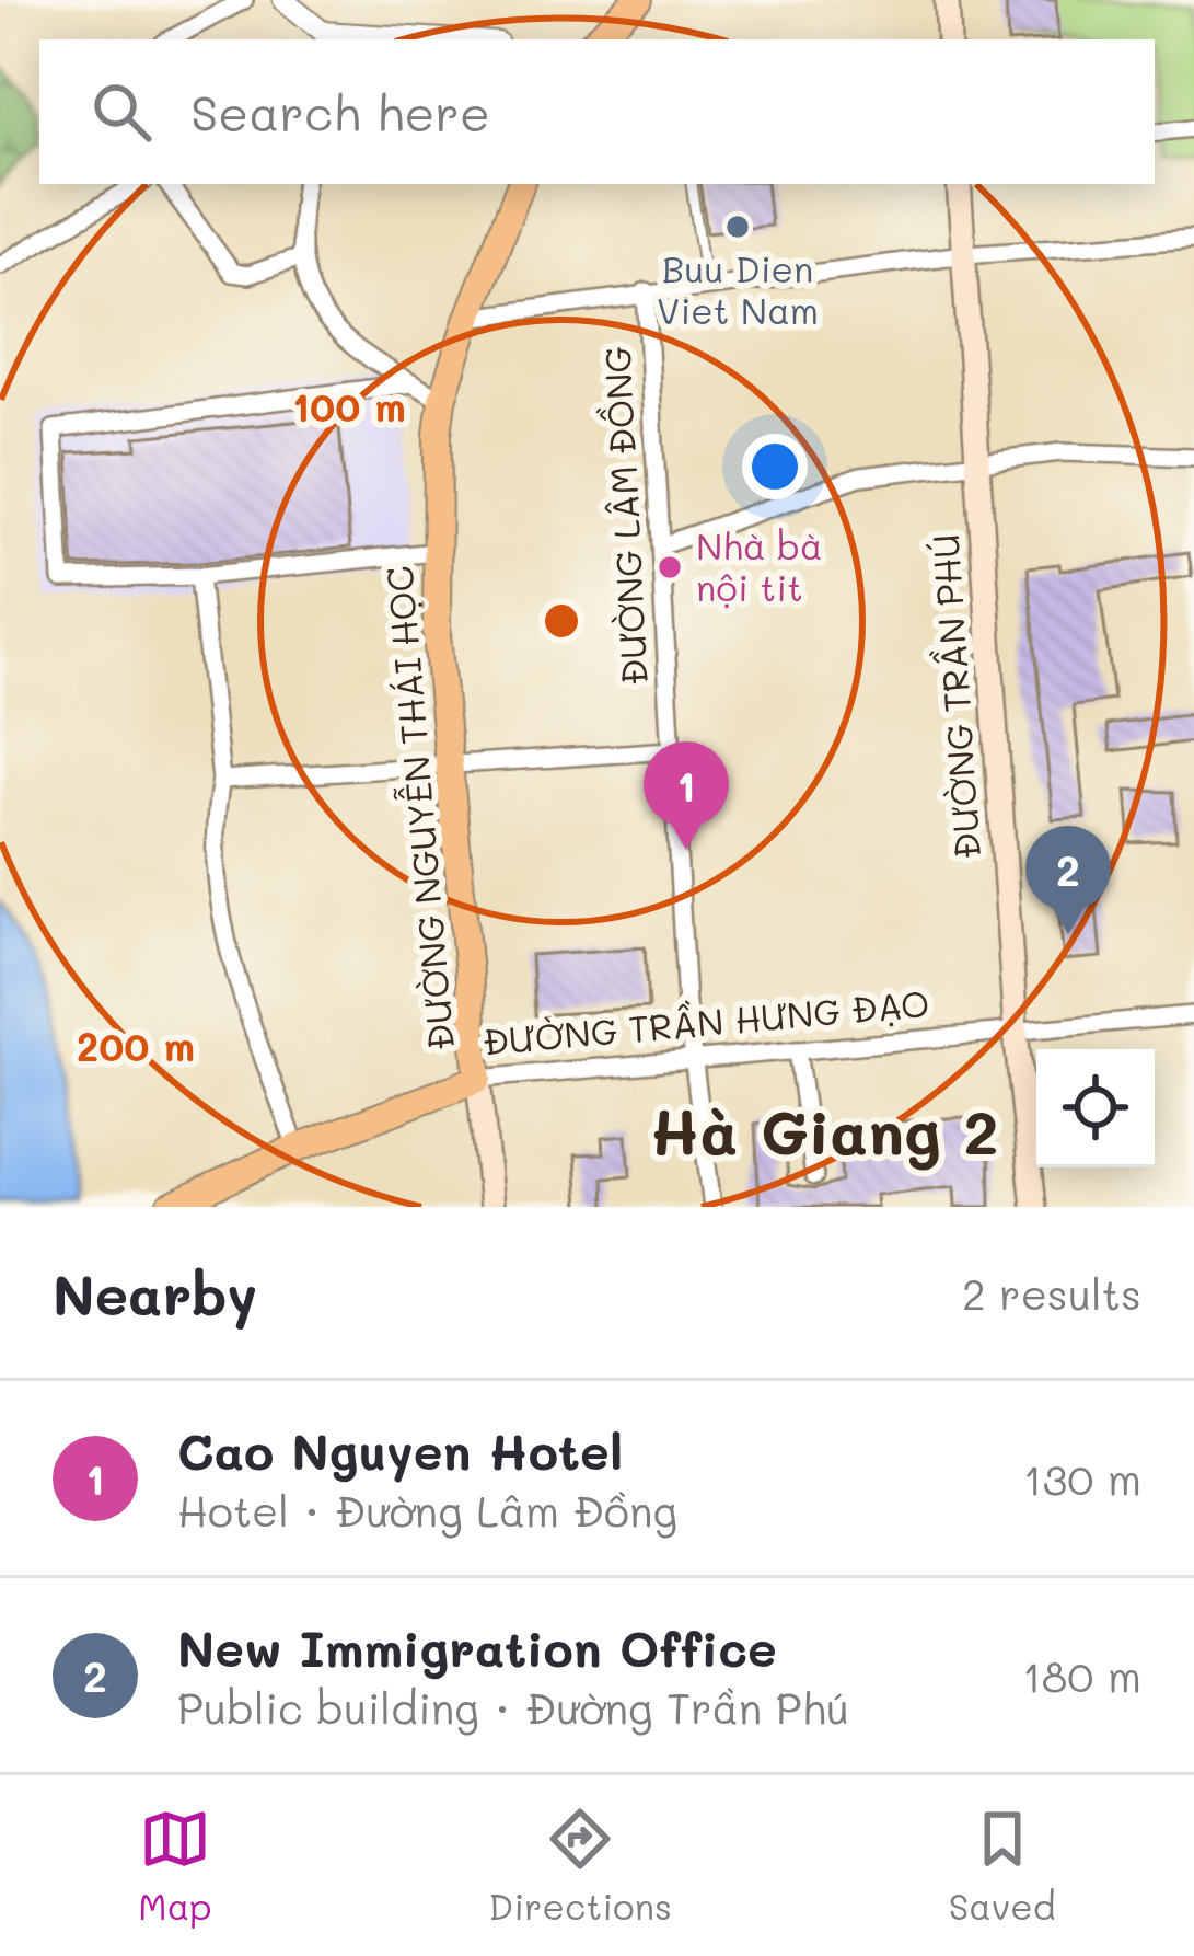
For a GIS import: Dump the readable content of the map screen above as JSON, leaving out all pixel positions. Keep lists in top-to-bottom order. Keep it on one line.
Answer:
{"streets":{"highway":["ĐƯỜNG NGUYỄN THÁI HỌC","ĐƯỜNG TRẦN HƯNG ĐẠO"],"main road":["ĐƯỜNG TRẦN PHÚ"],"street":["ĐƯỜNG LÂM ĐỒNG"]},"crossings":[["ĐƯỜNG LÂM ĐỒNG","ĐƯỜNG TRẦN HƯNG ĐẠO"],["ĐƯỜNG TRẦN PHÚ","ĐƯỜNG TRẦN HƯNG ĐẠO"],["ĐƯỜNG NGUYỄN THÁI HỌC","ĐƯỜNG TRẦN HƯNG ĐẠO"]],"districts":["Hà Giang 2"],"places":["Buu Dien Viet Nam","Nhà bà nội tit"],"page":{"search":"Search here","pins":["1","2"],"heading":["Nearby","2 results"],"list":[{"mark":"1","name":"Cao Nguyen Hotel","note":"Hotel · Đường Lâm Đồng","value":"130 m"},{"mark":"2","name":"New Immigration Office","note":"Public building · Đường Trần Phú","value":"180 m"}],"nav":["Map","Directions","Saved"]},"rings":["100 m","200 m"]}
